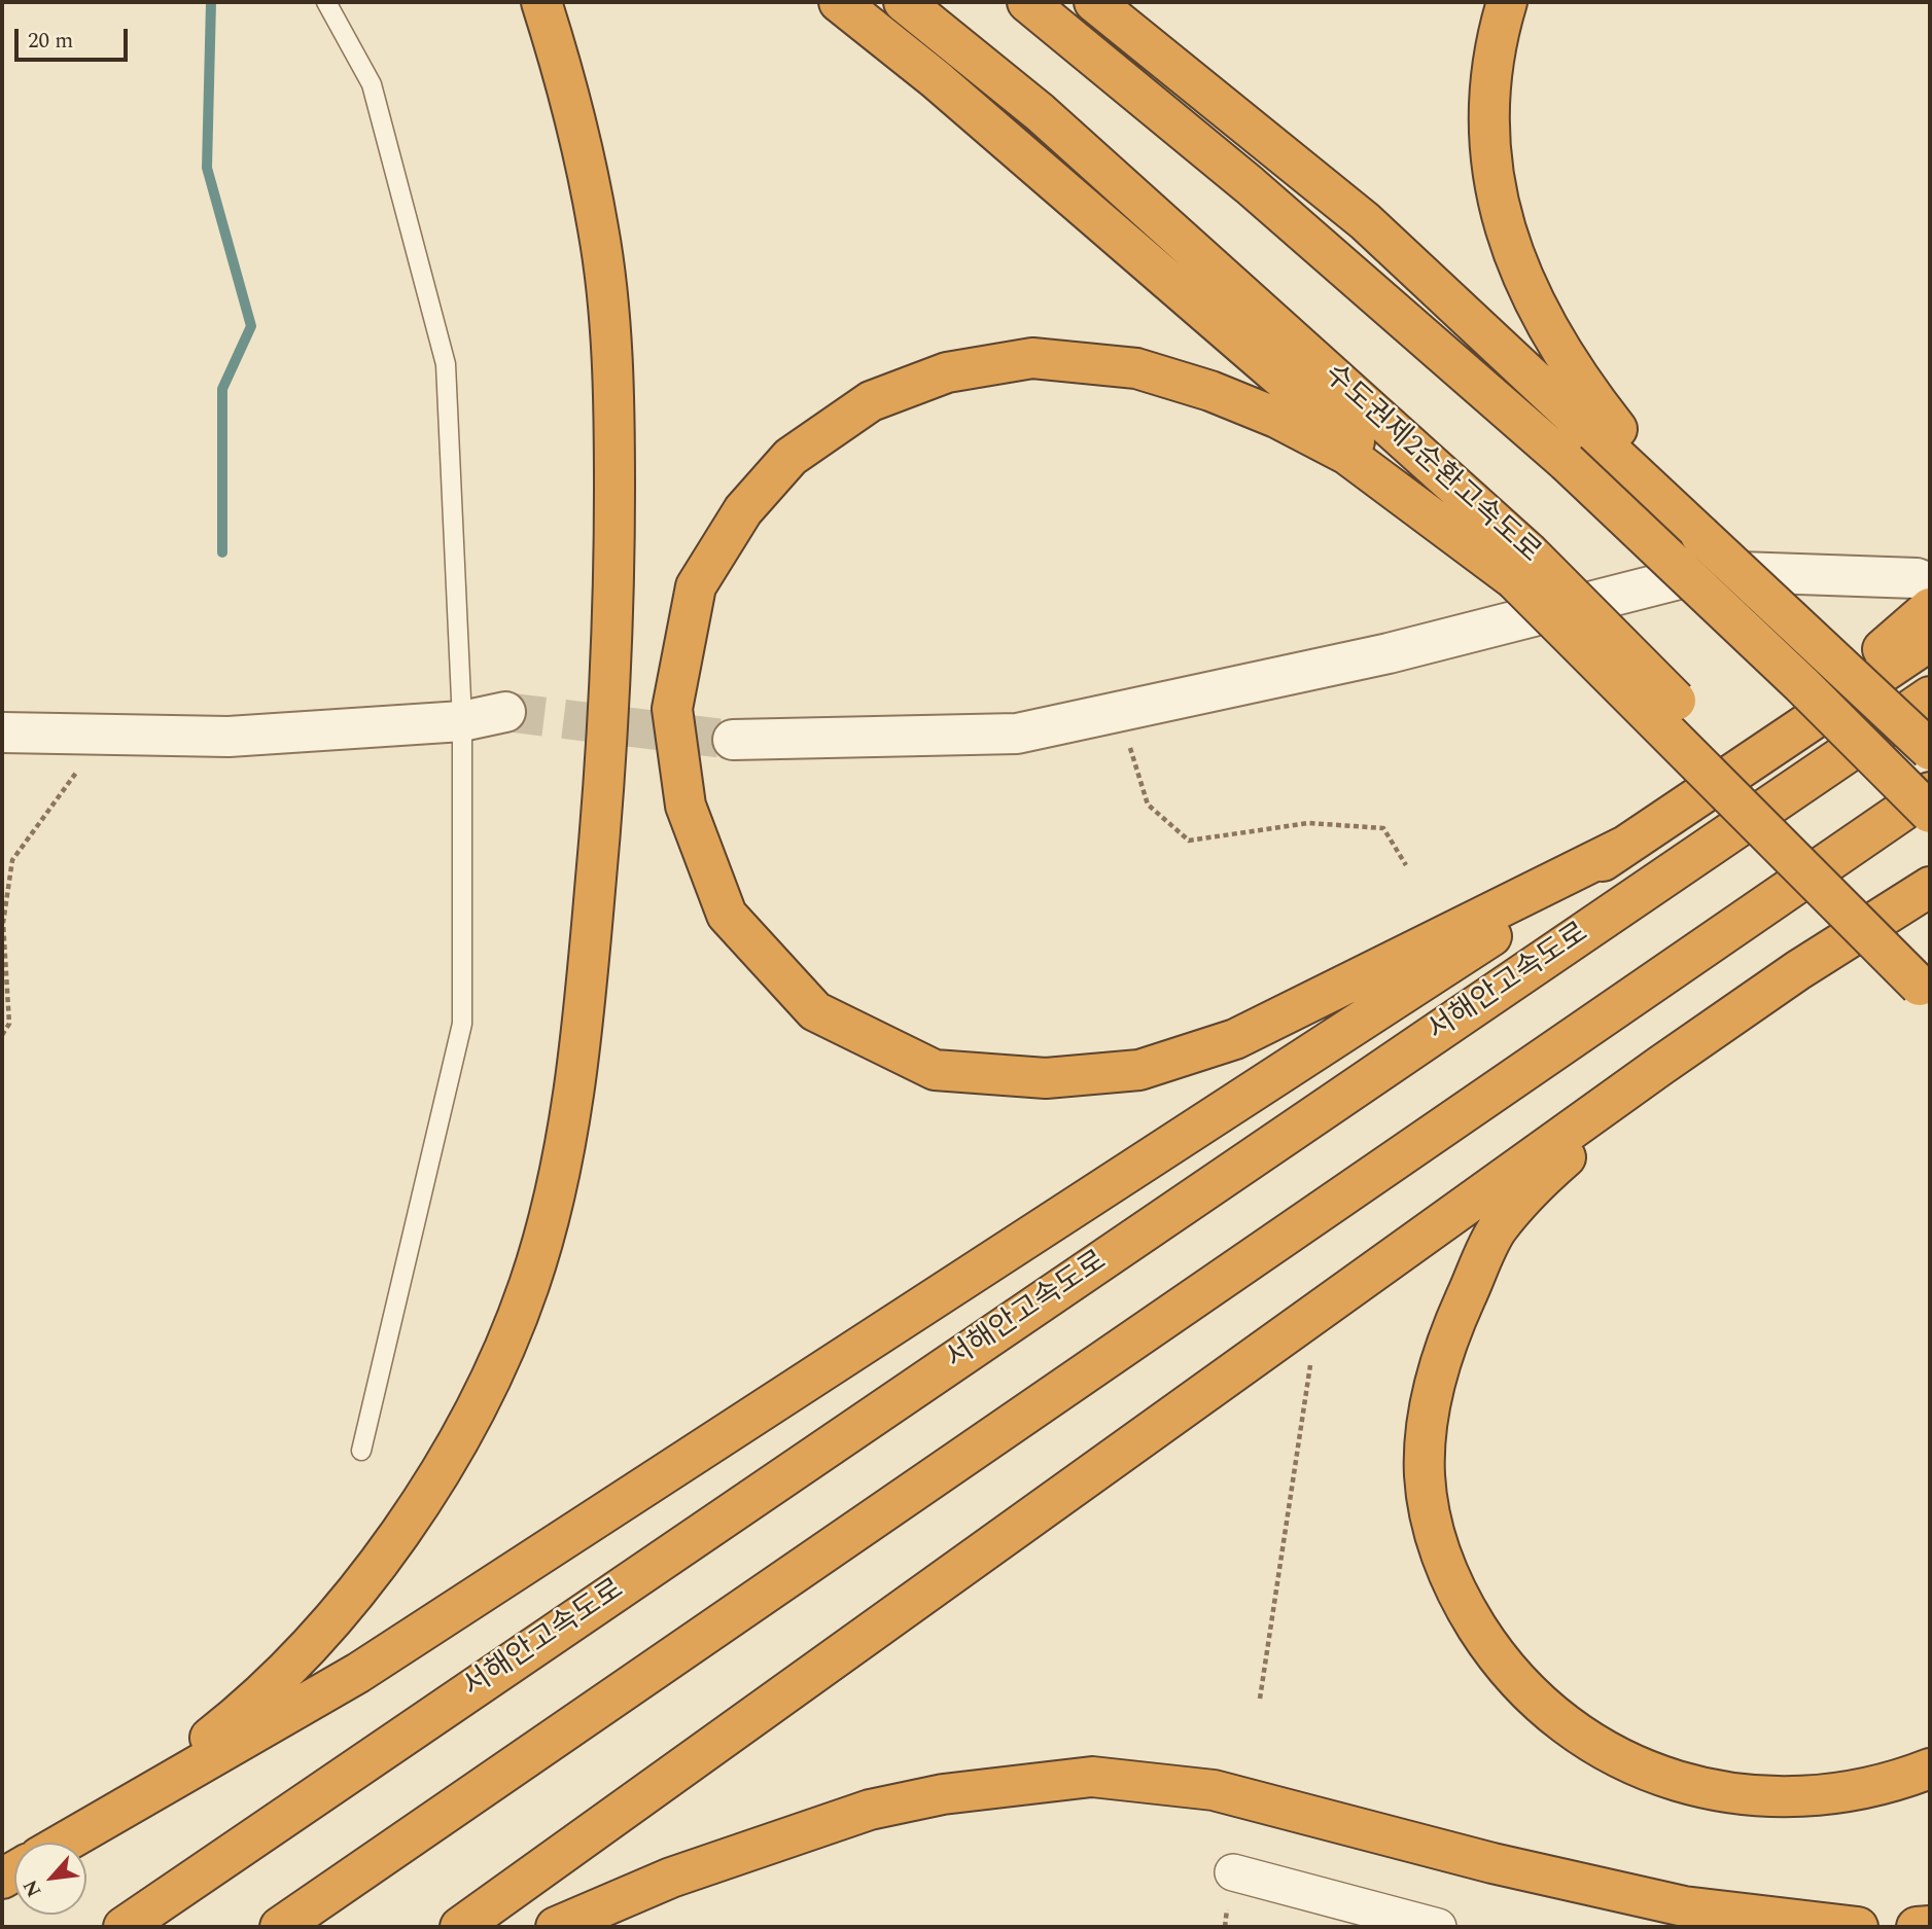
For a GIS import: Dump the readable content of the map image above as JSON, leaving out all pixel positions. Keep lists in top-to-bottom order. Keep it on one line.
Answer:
{"streets":{"highway":["수도권제2순환고속도로","서해안고속도로"]},"scale_bar":"20 m","north":"bottom left"}
